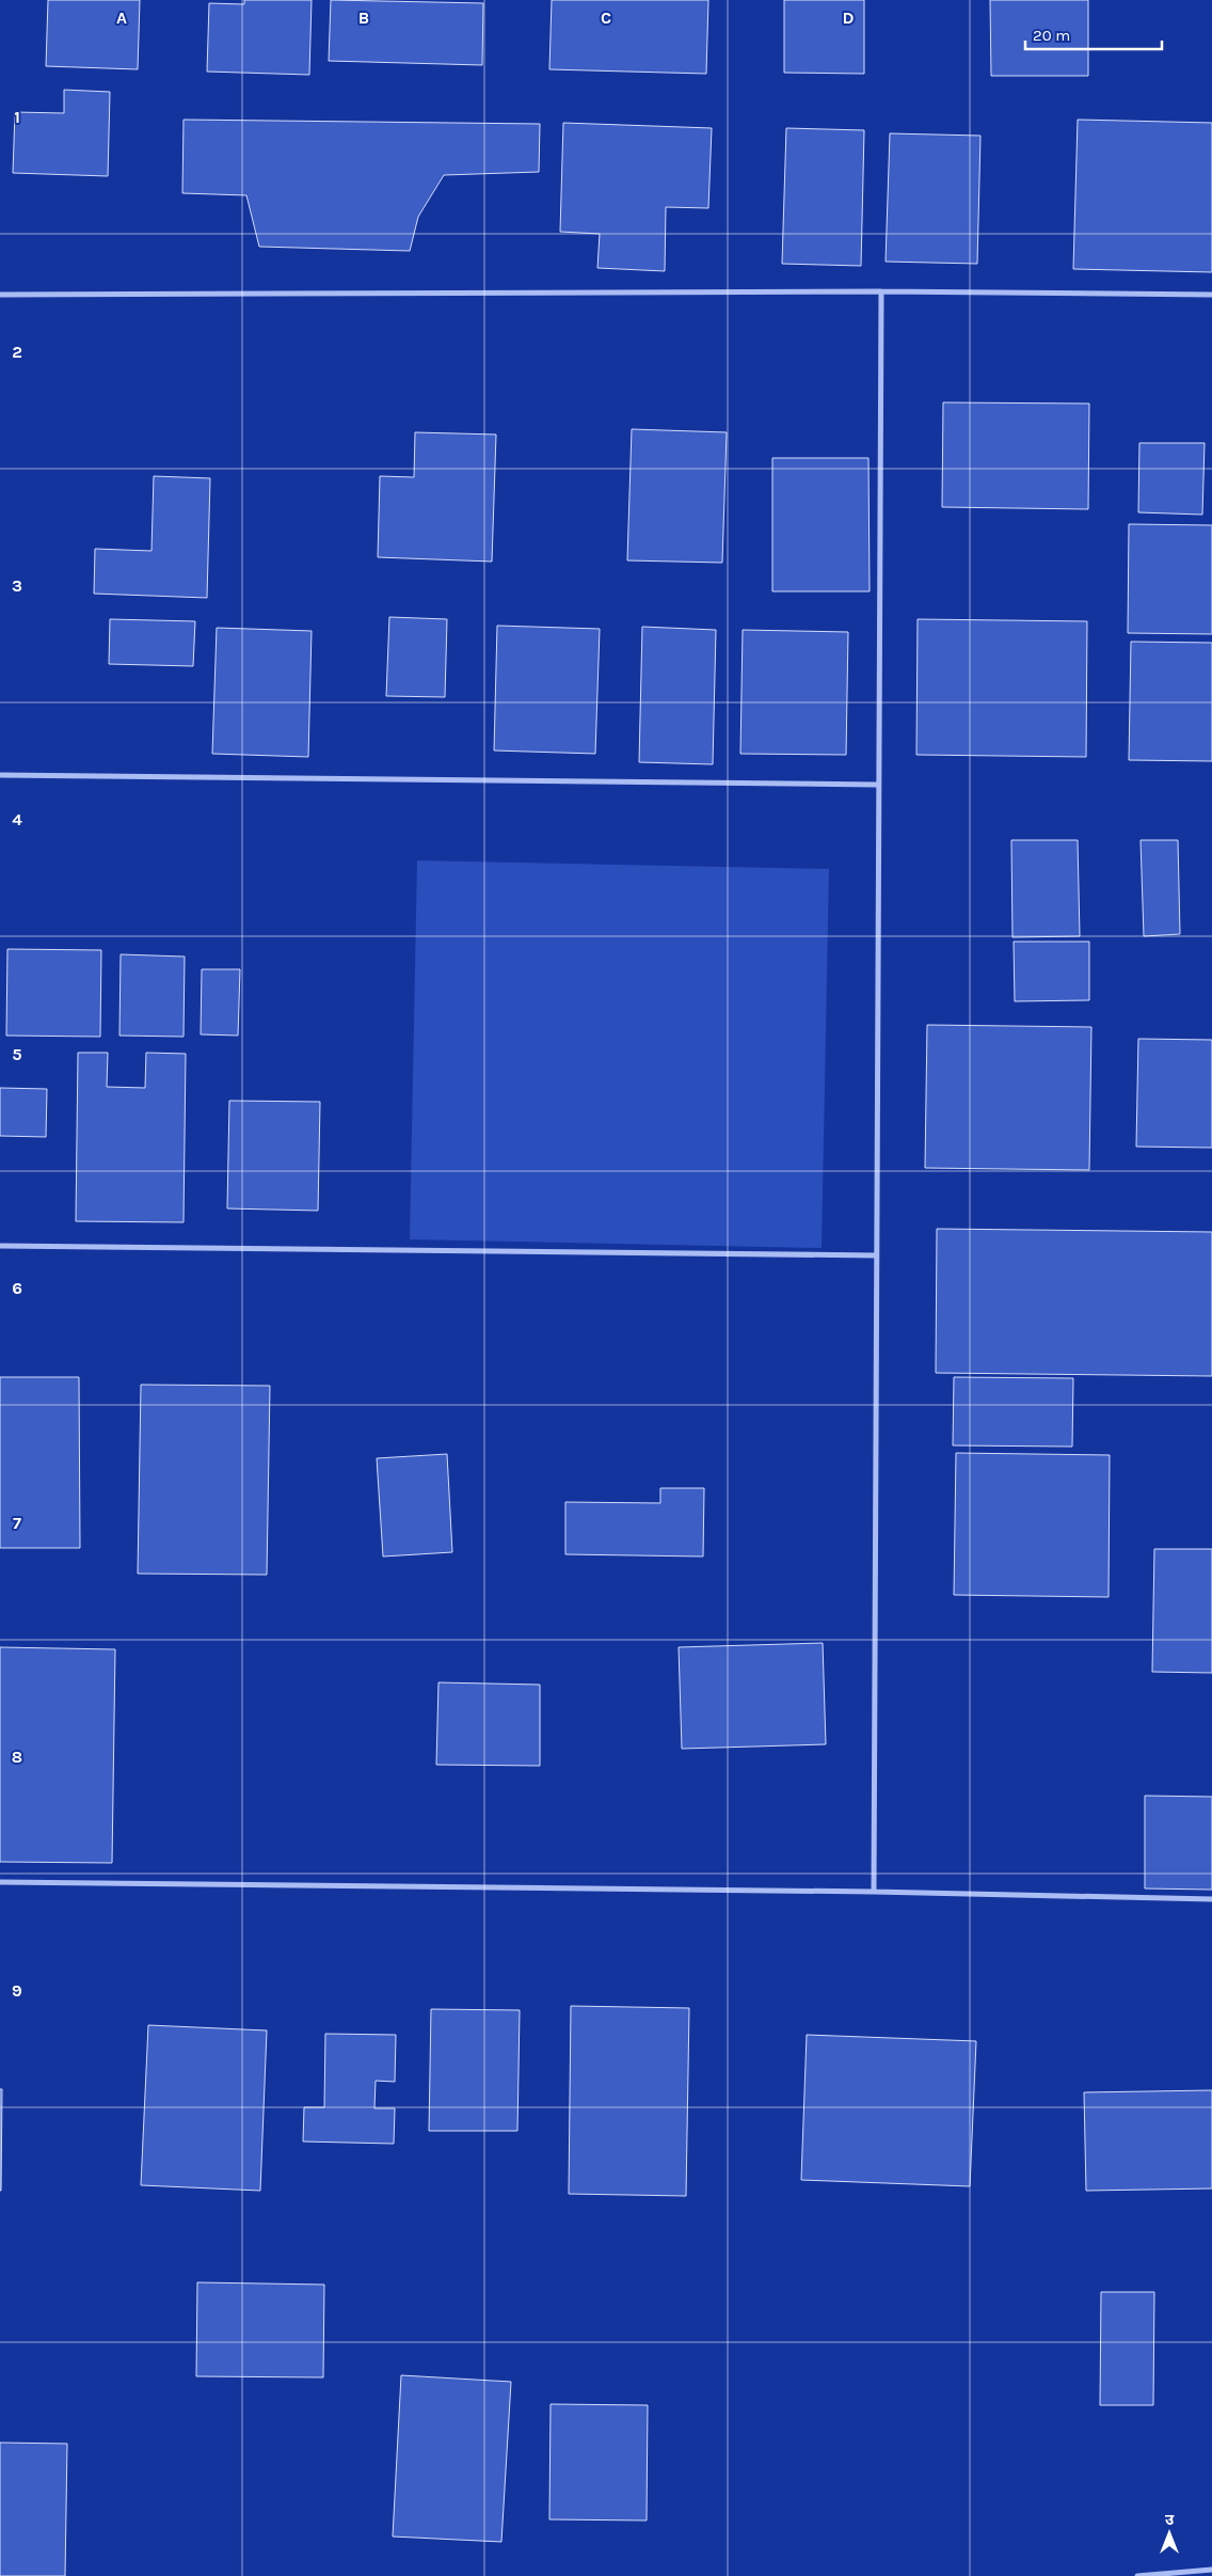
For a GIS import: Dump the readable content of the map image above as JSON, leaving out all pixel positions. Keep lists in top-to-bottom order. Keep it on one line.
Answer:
{"scale_bar":"20 m","north":"top","grid":{"columns":["A","B","C","D"],"rows":["1","2","3","4","5","6","7","8","9"]}}
